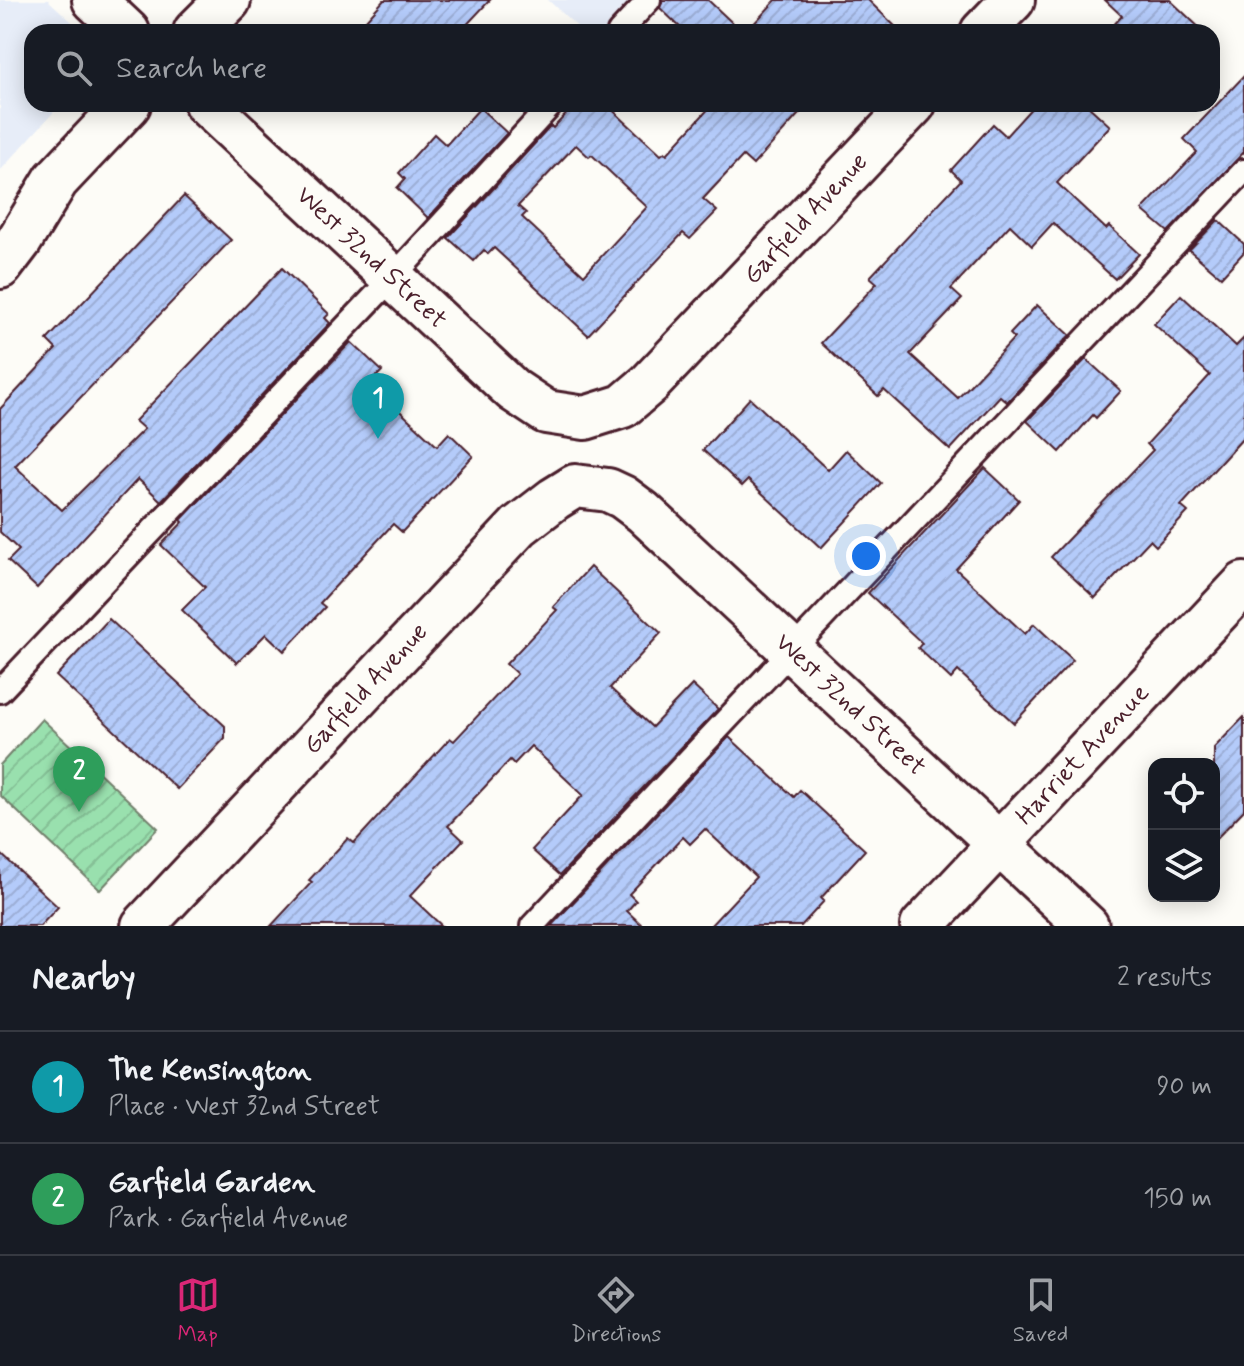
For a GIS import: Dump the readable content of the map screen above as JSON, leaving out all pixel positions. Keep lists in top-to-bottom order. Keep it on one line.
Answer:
{"streets":{"street":["Garfield Avenue","West 32nd Street","Harriet Avenue"]},"crossings":[["Garfield Avenue","West 32nd Street"],["West 32nd Street","Harriet Avenue"]],"page":{"search":"Search here","pins":["1","2"],"heading":["Nearby","2 results"],"list":[{"mark":"1","name":"The Kensington","note":"Place · West 32nd Street","value":"90 m"},{"mark":"2","name":"Garfield Garden","note":"Park · Garfield Avenue","value":"150 m"}],"nav":["Map","Directions","Saved"]}}
